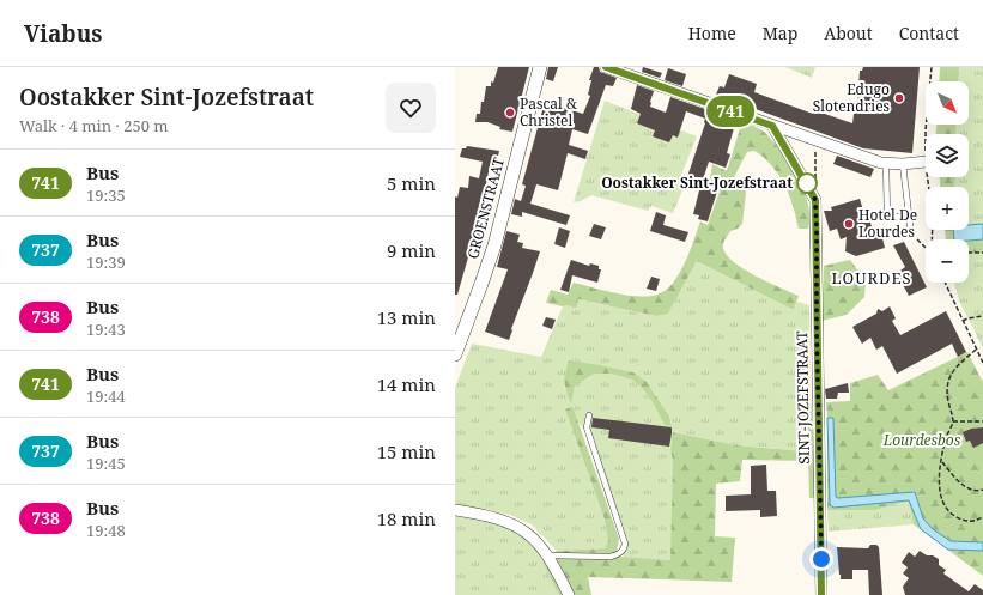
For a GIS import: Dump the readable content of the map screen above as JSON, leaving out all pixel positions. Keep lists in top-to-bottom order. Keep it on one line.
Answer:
{"streets":{"street":["GROENSTRAAT","SINT-JOZEFSTRAAT"]},"districts":["LOURDES"],"parks":["Lourdesbos"],"places":["Edugo Slotendries","Pascal & Christel","Oostakker Sint-Jozefstraat","Hotel De Lourdes"],"lines":["bus line 741"],"north":"bottom right","page":{"header":"Viabus","nav":["Home","Map","About","Contact"],"heading":["Oostakker Sint-Jozefstraat","Walk · 4 min · 250 m"],"on_map":"741","map_buttons":["+","−"],"list":[{"mark":"741","name":"Bus","note":"19:35","value":"5 min"},{"mark":"737","name":"Bus","note":"19:39","value":"9 min"},{"mark":"738","name":"Bus","note":"19:43","value":"13 min"},{"mark":"741","name":"Bus","note":"19:44","value":"14 min"},{"mark":"737","name":"Bus","note":"19:45","value":"15 min"},{"mark":"738","name":"Bus","note":"19:48","value":"18 min"}]}}
